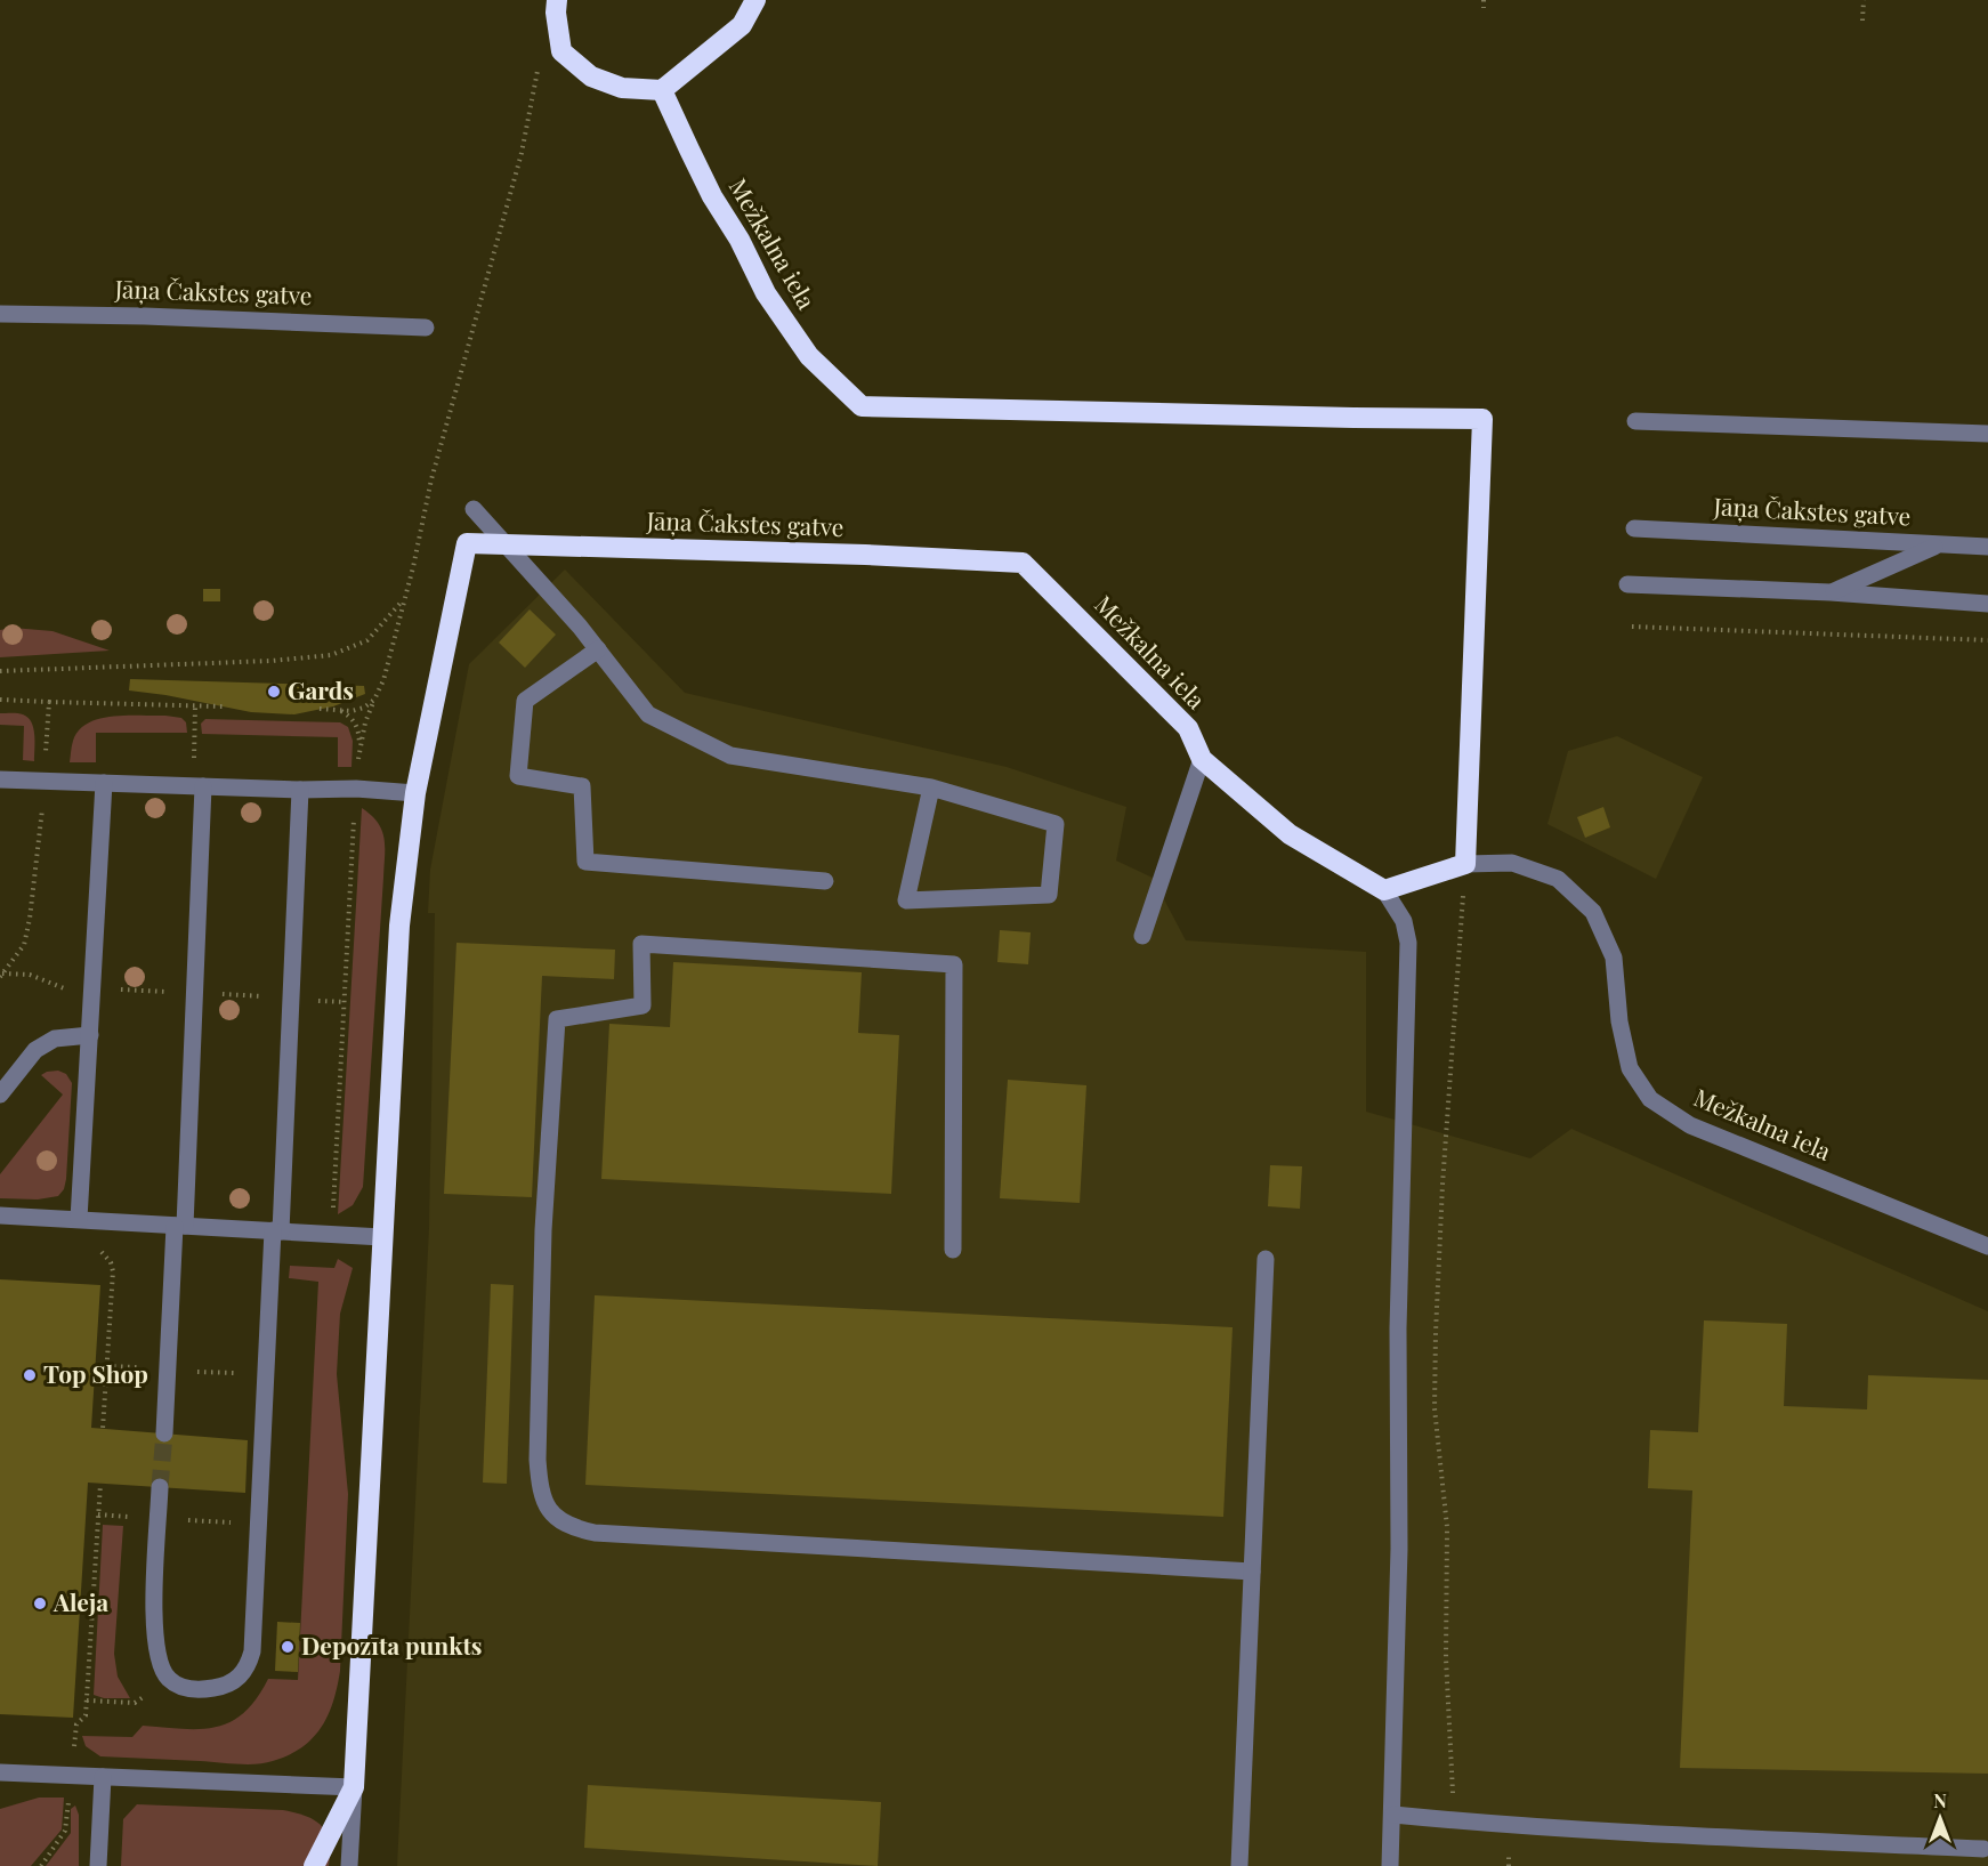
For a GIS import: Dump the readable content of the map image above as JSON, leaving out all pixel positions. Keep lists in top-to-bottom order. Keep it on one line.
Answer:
{"streets":{"highway":["Mežkalna iela","Jāņa Čakstes gatve"]},"crossings":[["Mežkalna iela","Jāņa Čakstes gatve"]],"places":["Gards","Top Shop","Aleja","Depozīta punkts"],"north":"top"}
